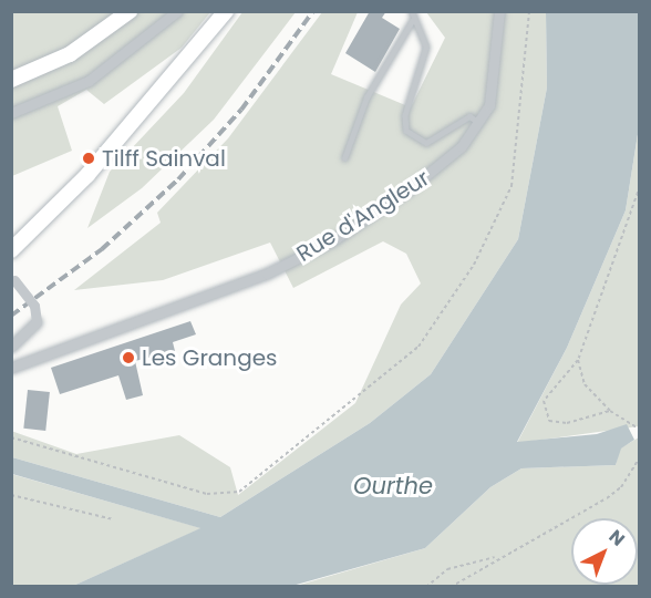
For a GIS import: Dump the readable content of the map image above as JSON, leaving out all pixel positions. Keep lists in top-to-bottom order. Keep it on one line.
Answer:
{"streets":{"street":["Rue d'Angleur"]},"water":["Ourthe"],"places":["Tilff Sainval","Les Granges"],"north":"top right"}
